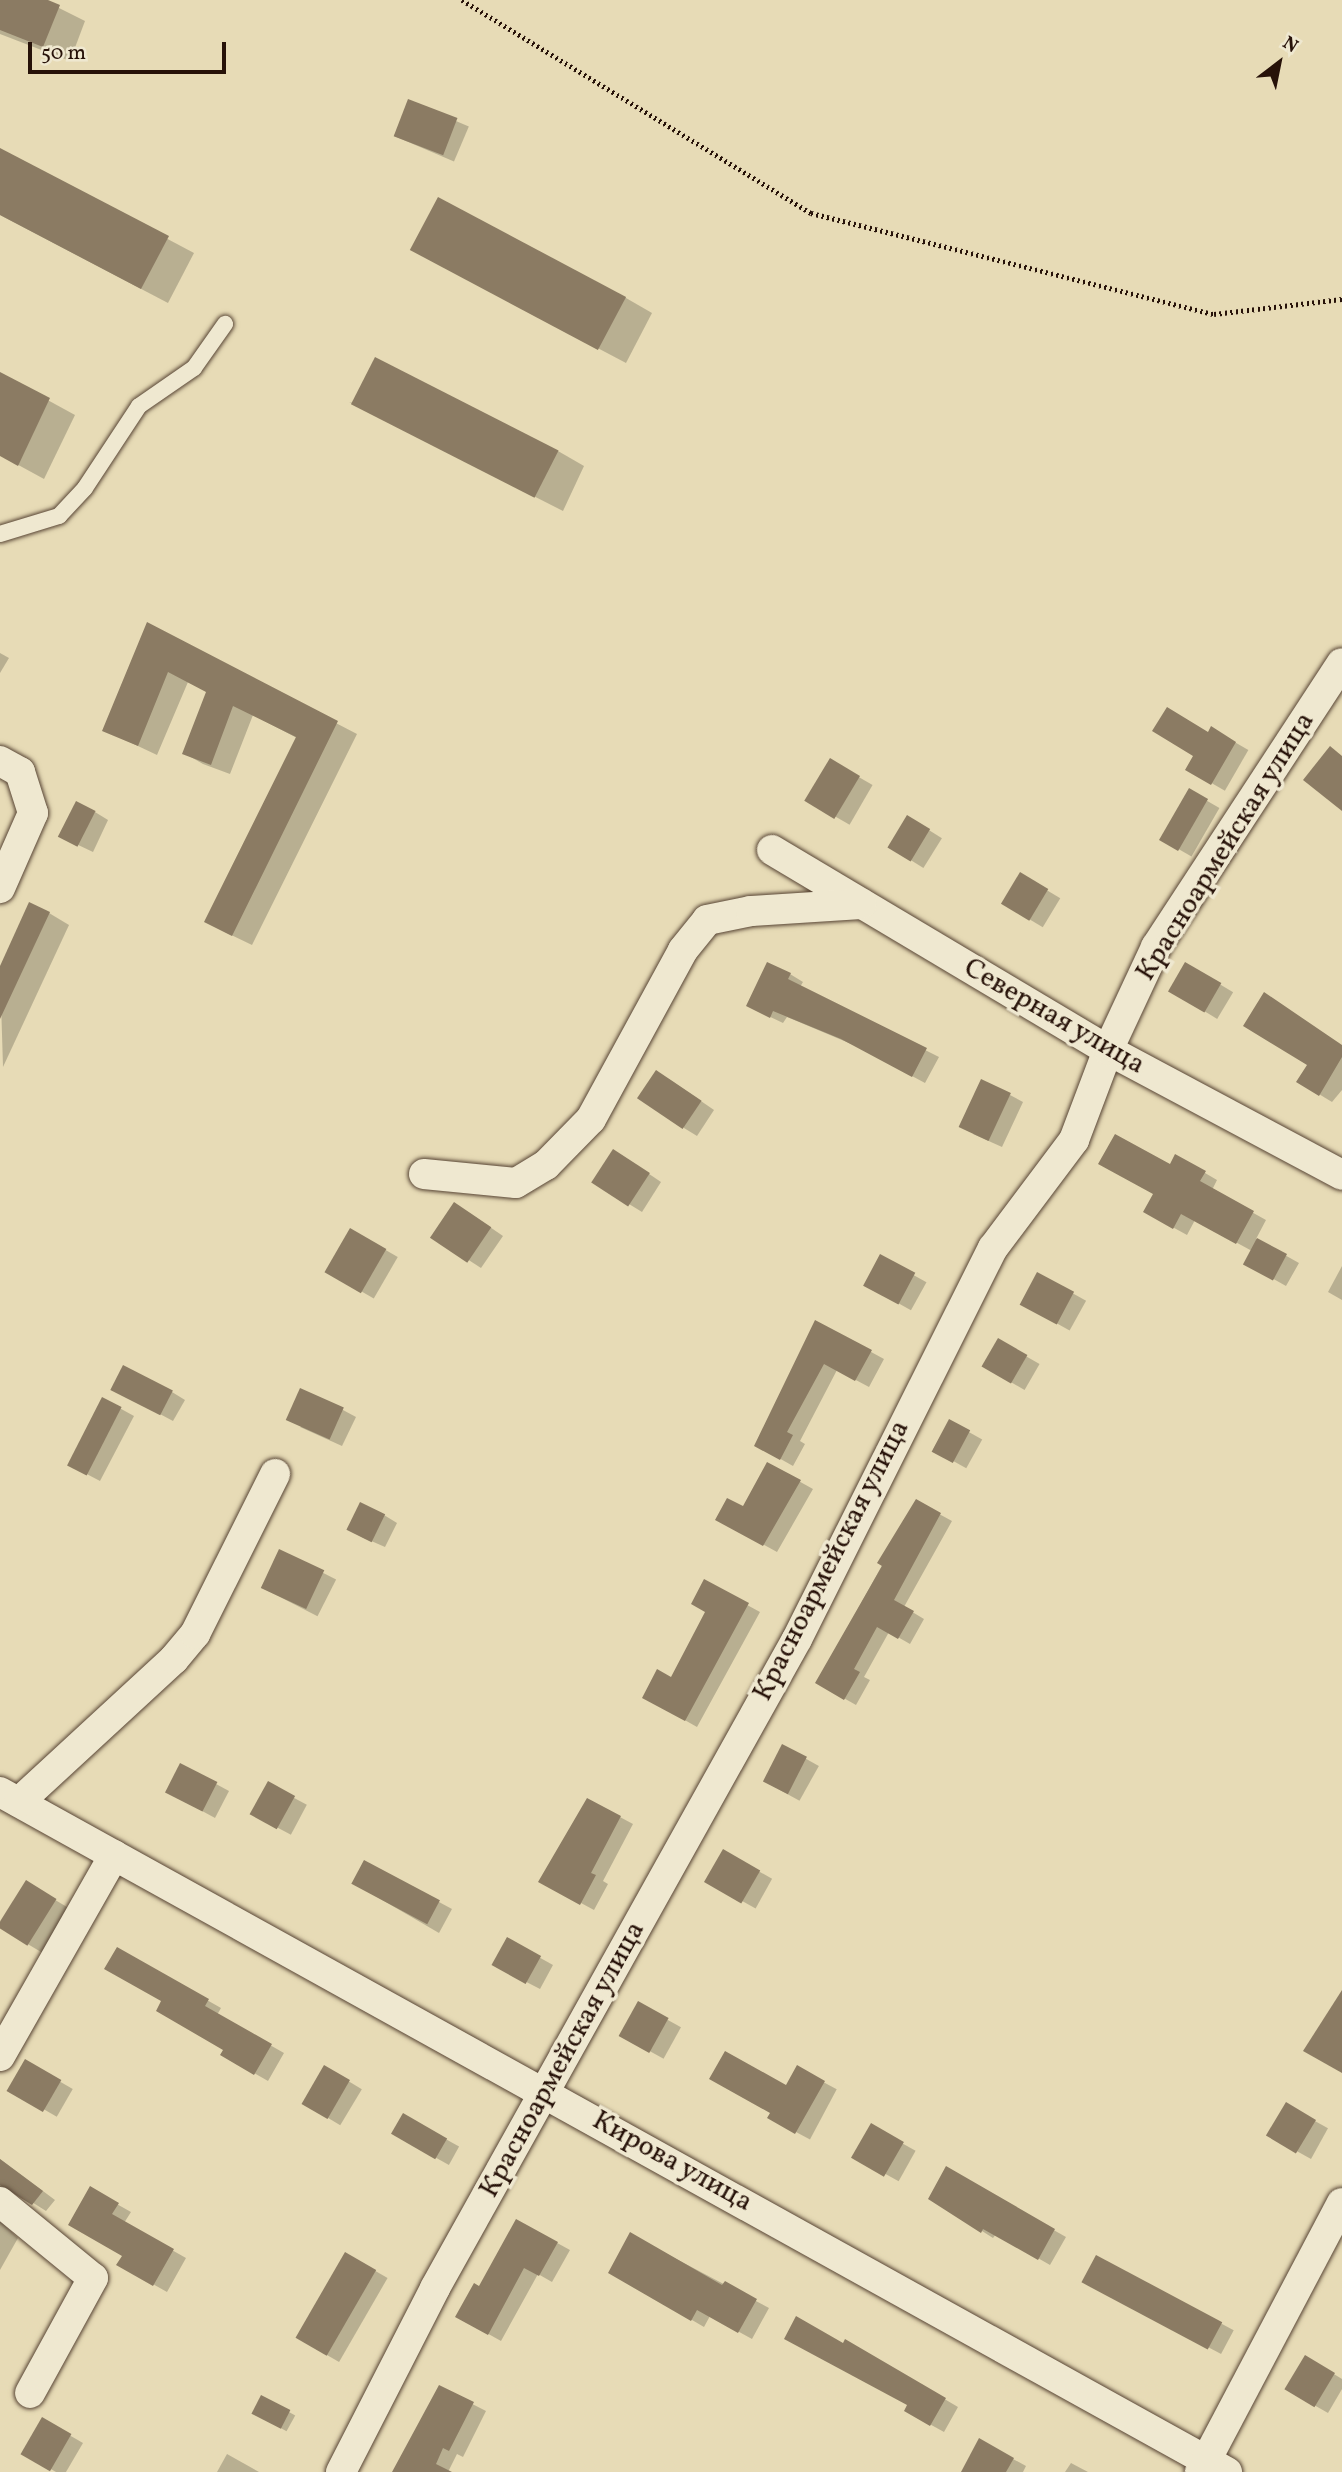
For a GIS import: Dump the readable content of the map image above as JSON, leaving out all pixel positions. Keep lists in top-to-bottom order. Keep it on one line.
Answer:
{"streets":{"street":["Красноармейская улица","Северная улица","Кирова улица"]},"crossings":[["Красноармейская улица","Северная улица"],["Красноармейская улица","Кирова улица"]],"scale_bar":"50 m","north":"top right"}
